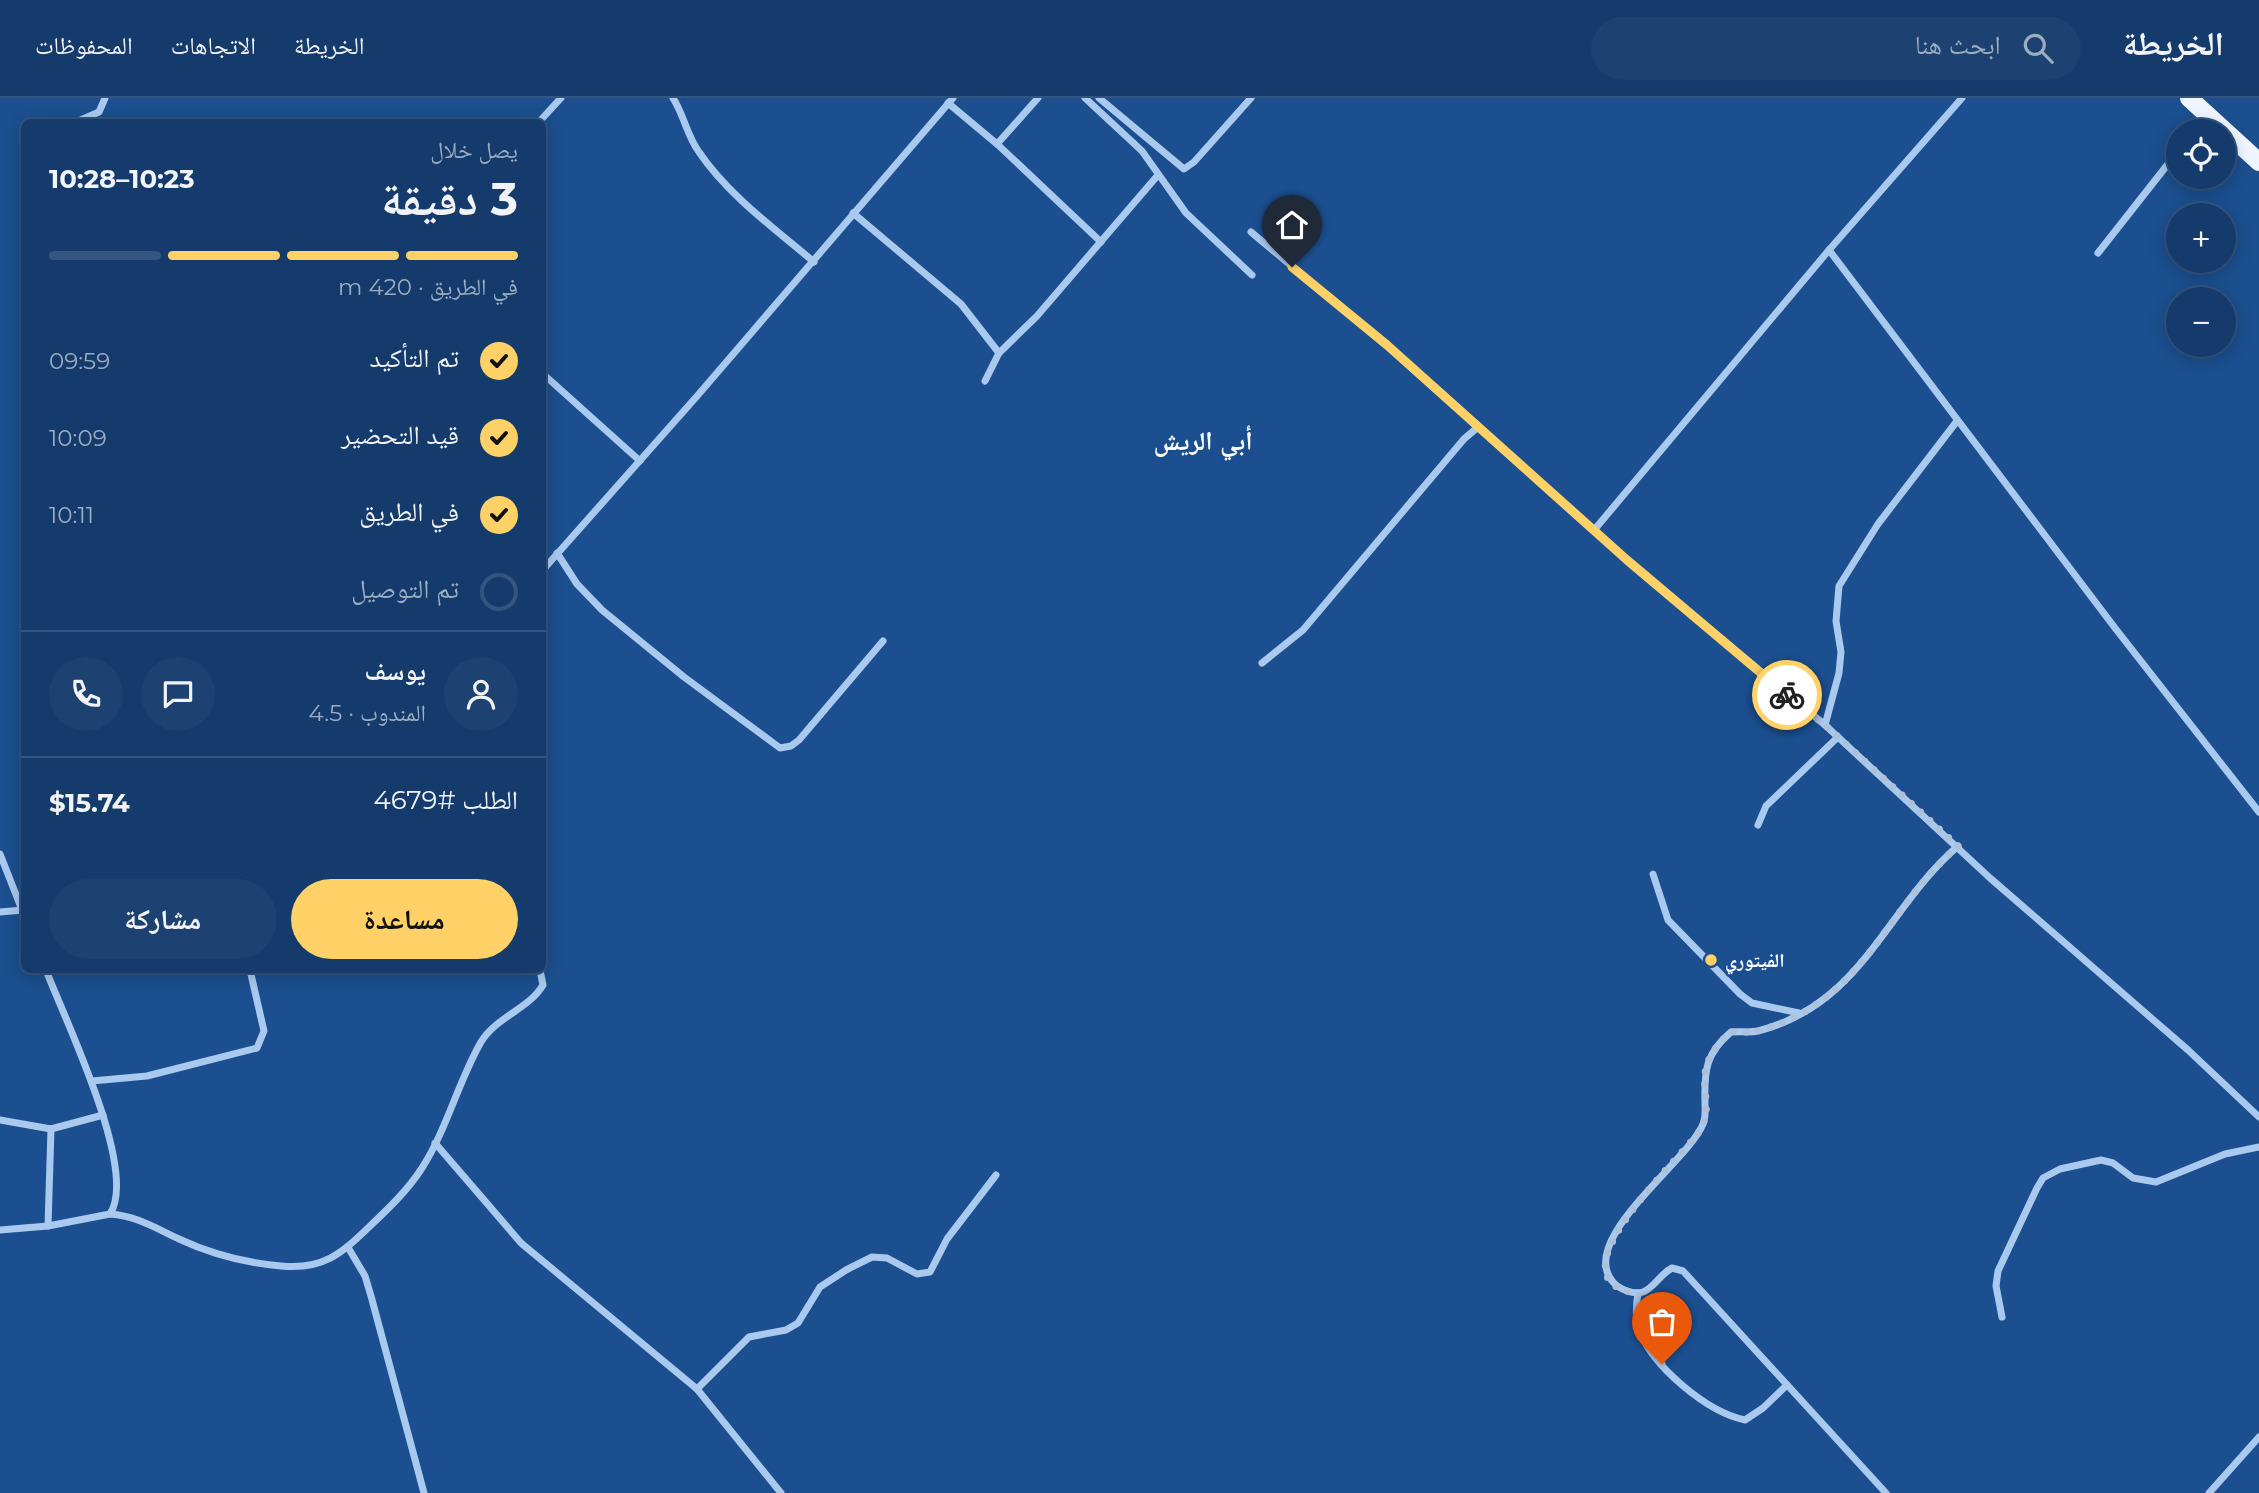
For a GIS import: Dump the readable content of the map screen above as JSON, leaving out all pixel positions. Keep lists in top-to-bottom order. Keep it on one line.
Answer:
{"districts":["أبي الريش"],"places":["الفيتوري"],"page":{"header":"الخريطة","search":"ابحث هنا","nav":["الخريطة","الاتجاهات","المحفوظات"],"map_buttons":["+","−"],"heading":["3 دقيقة","يصل خلال","10:23–10:28"],"panel":["يوسف","المندوب · 4.5","الطلب #4679","$15.74"],"bar":"في الطريق · 420 m","list":[["تم التأكيد","09:59"],["قيد التحضير","10:09"],["في الطريق","10:11"],"تم التوصيل"],"buttons":["مساعدة","مشاركة"]}}
